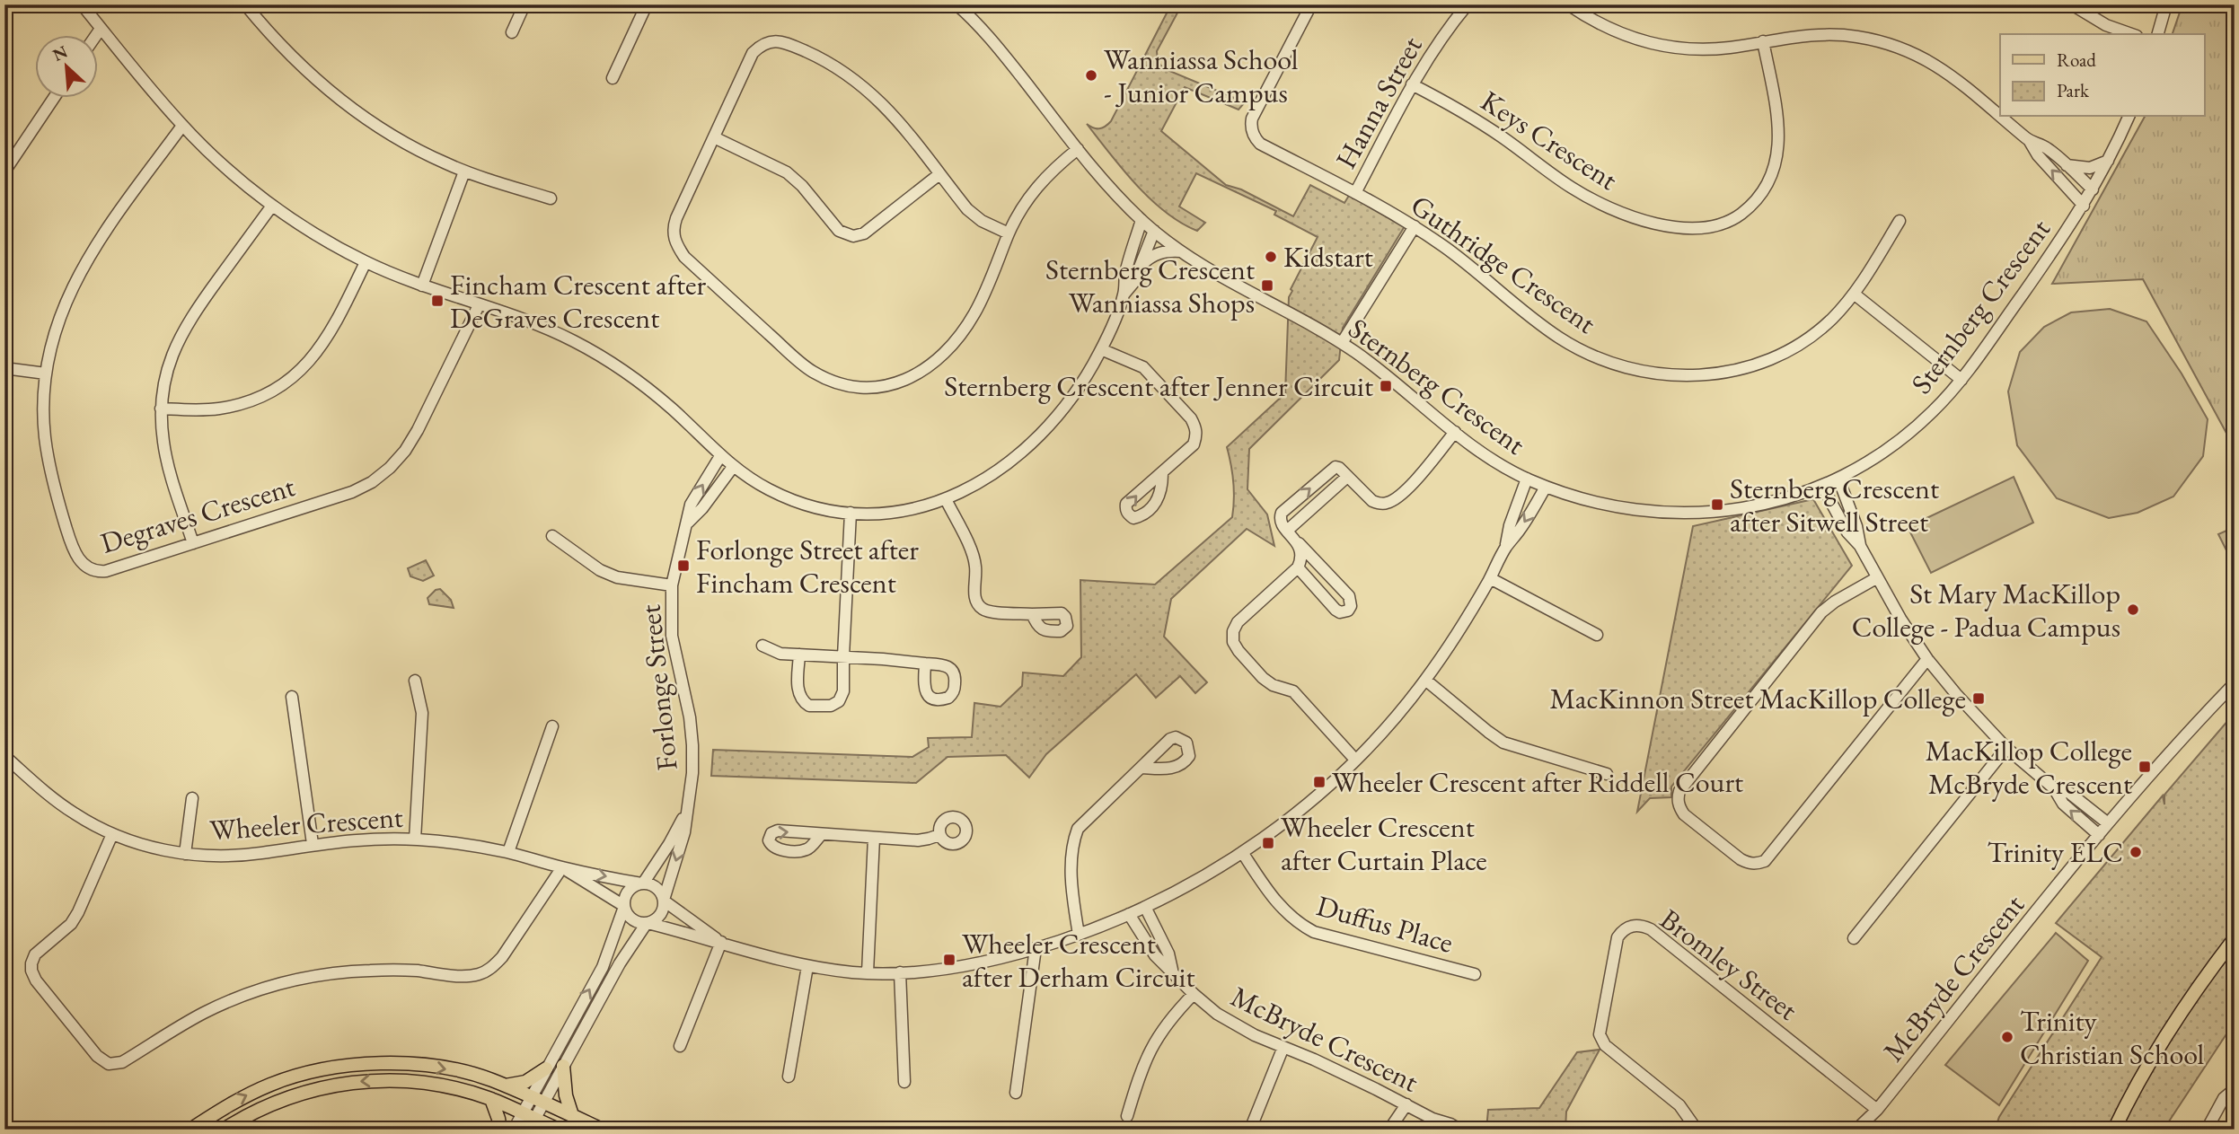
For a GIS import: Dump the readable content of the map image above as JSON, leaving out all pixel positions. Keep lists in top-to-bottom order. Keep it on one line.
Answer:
{"streets":{"street":["Hanna Street","Keys Crescent","Guthridge Crescent","Sternberg Crescent","Degraves Crescent","Forlonge Street","Wheeler Crescent","Duffus Place","Bromley Street","McBryde Crescent"]},"crossings":[["Hanna Street","Keys Crescent"],["Hanna Street","Guthridge Crescent"],["Forlonge Street","Wheeler Crescent"],["Bromley Street","McBryde Crescent"]],"places":{"other":["Wanniassa School - Junior Campus","Kidstart","St Mary MacKillop College - Padua Campus","Trinity ELC","Trinity Christian School"],"transit":["Sternberg Crescent Wanniassa Shops","Fincham Crescent after DeGraves Crescent","Sternberg Crescent after Jenner Circuit","Sternberg Crescent after Sitwell Street","Forlonge Street after Fincham Crescent","MacKinnon Street MacKillop College","MacKillop College McBryde Crescent","Wheeler Crescent after Riddell Court","Wheeler Crescent after Curtain Place","Wheeler Crescent after Derham Circuit"]},"legend":["Road","Park"],"north":"top left"}
